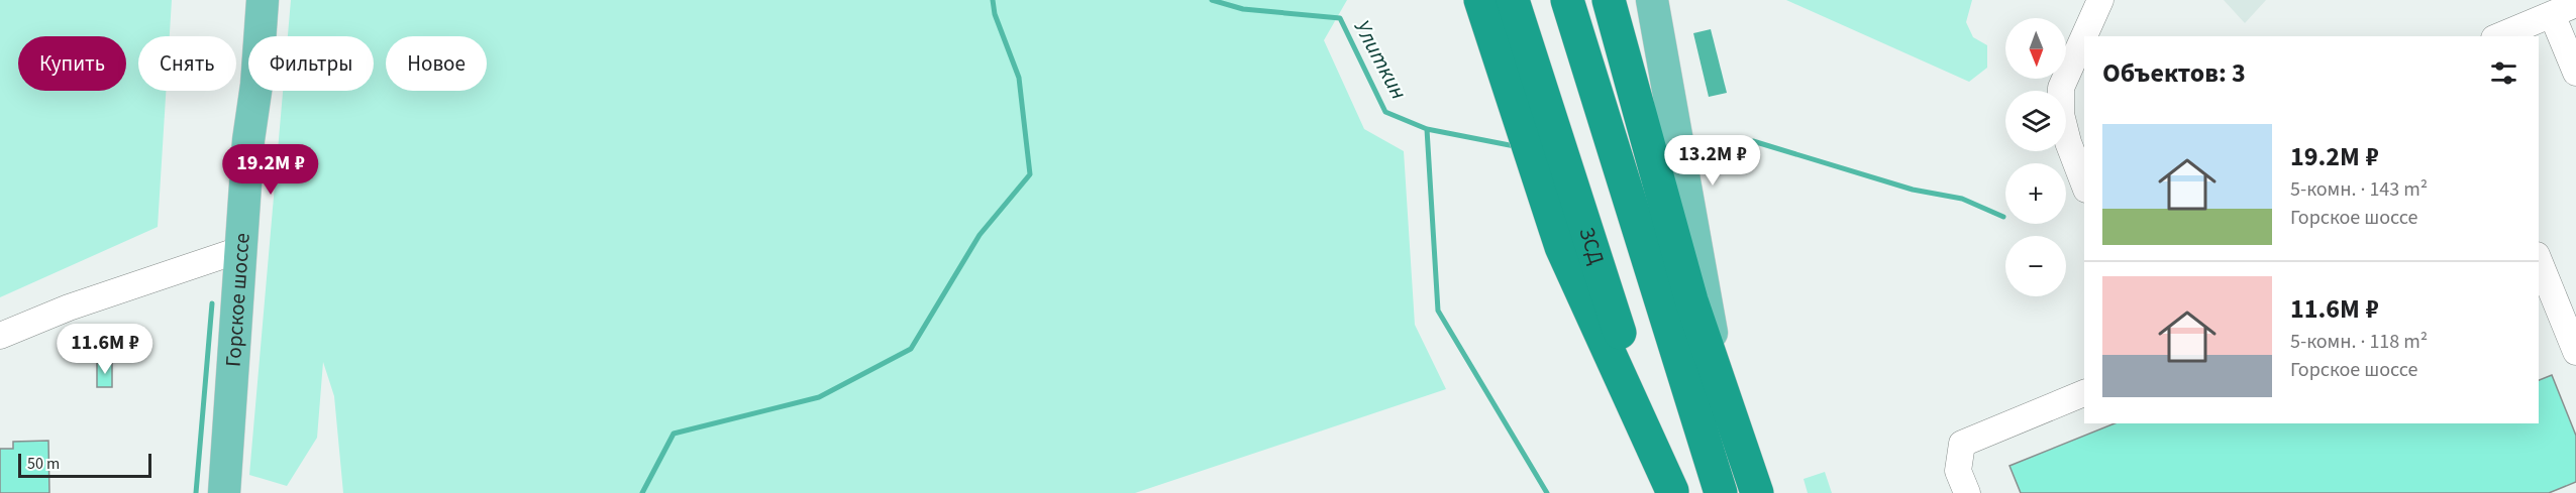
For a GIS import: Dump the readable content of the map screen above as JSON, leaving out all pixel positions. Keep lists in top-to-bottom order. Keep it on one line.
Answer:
{"streets":{"highway":["ЗСД"],"main road":["Горское шоссе"]},"water":["Улиткин"],"scale_bar":"50 m","north":"bottom","page":{"map_buttons":["+","−"],"chip":["Купить","Снять","Фильтры","Новое"],"heading":"Объектов: 3","list":[{"name":"19.2M ₽","note":"5-комн. · 143 m² · Горское шоссе"},{"name":"11.6M ₽","note":"5-комн. · 118 m² · Горское шоссе"}],"price":["13.2M ₽","19.2M ₽","11.6M ₽"],"scale":"50 m"}}
